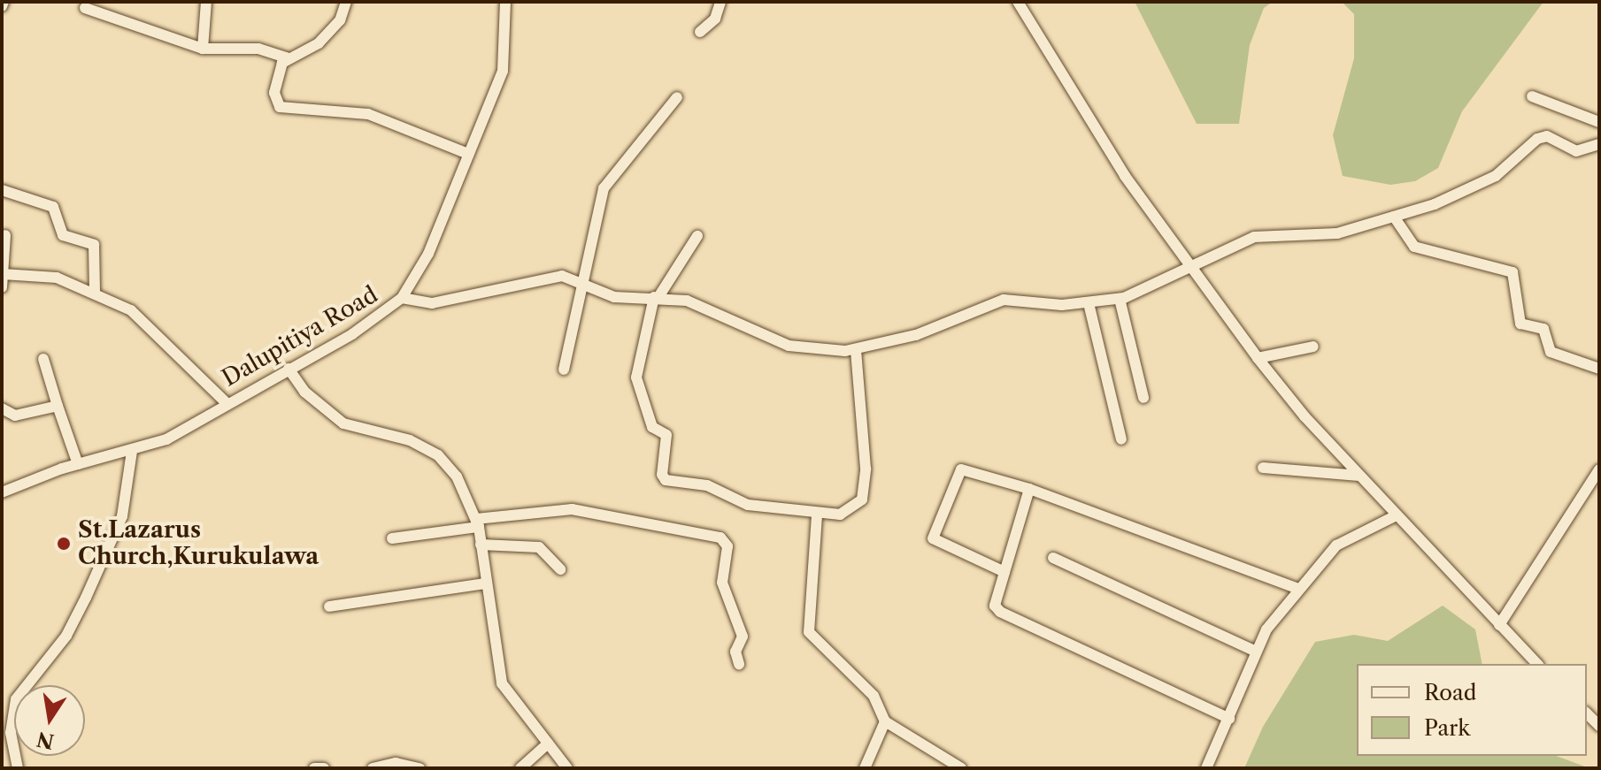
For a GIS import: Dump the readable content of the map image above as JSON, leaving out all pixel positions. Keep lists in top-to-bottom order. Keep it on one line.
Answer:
{"streets":{"street":["Dalupitiya Road"]},"places":["St.Lazarus Church,Kurukulawa"],"legend":["Road","Park"],"north":"bottom"}
